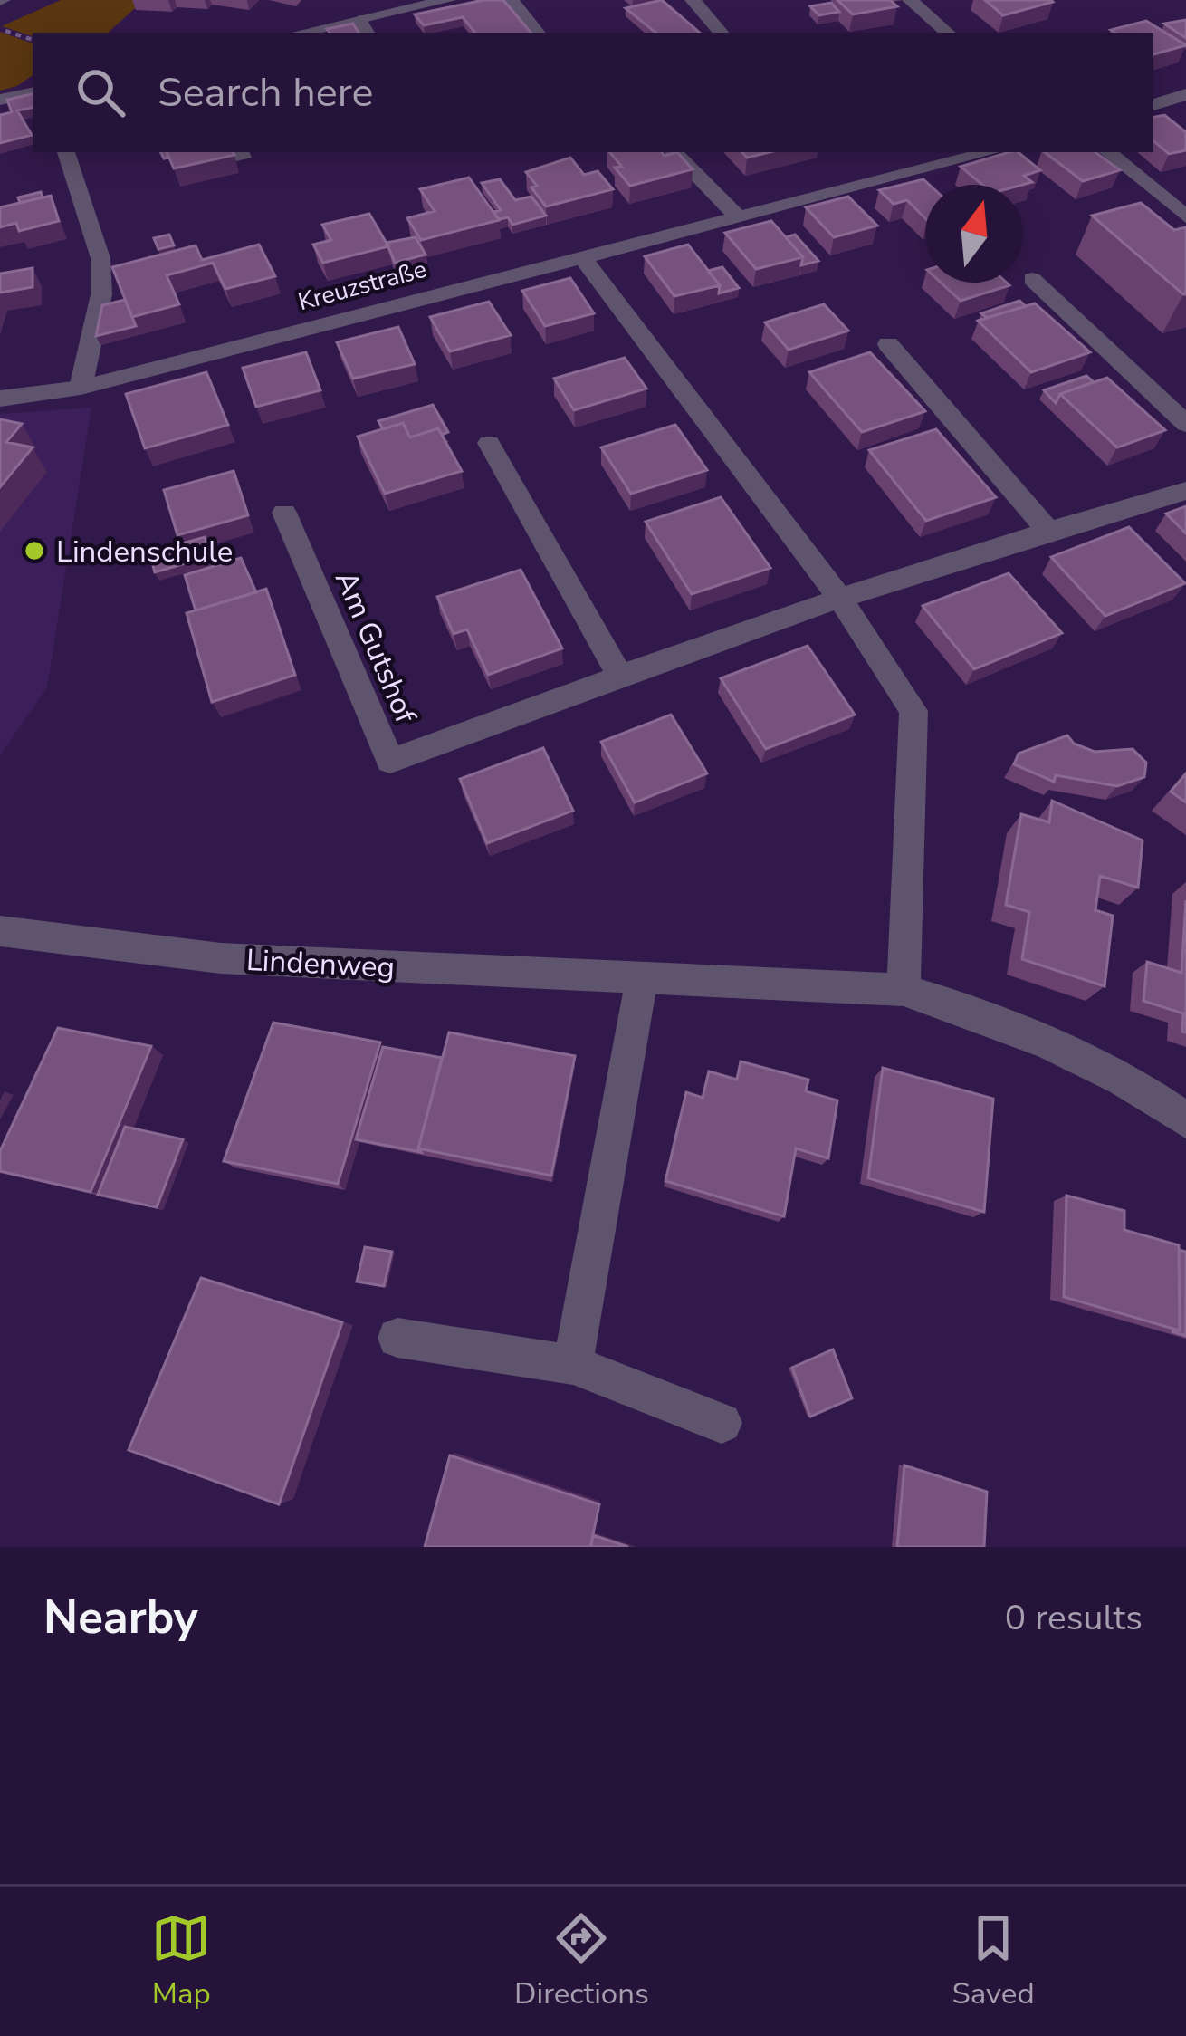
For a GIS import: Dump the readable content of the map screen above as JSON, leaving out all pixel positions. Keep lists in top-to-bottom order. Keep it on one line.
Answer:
{"streets":{"street":["Kreuzstraße","Am Gutshof","Lindenweg"]},"places":["Lindenschule"],"north":"top","page":{"search":"Search here","heading":["Nearby","0 results"],"nav":["Map","Directions","Saved"]}}
